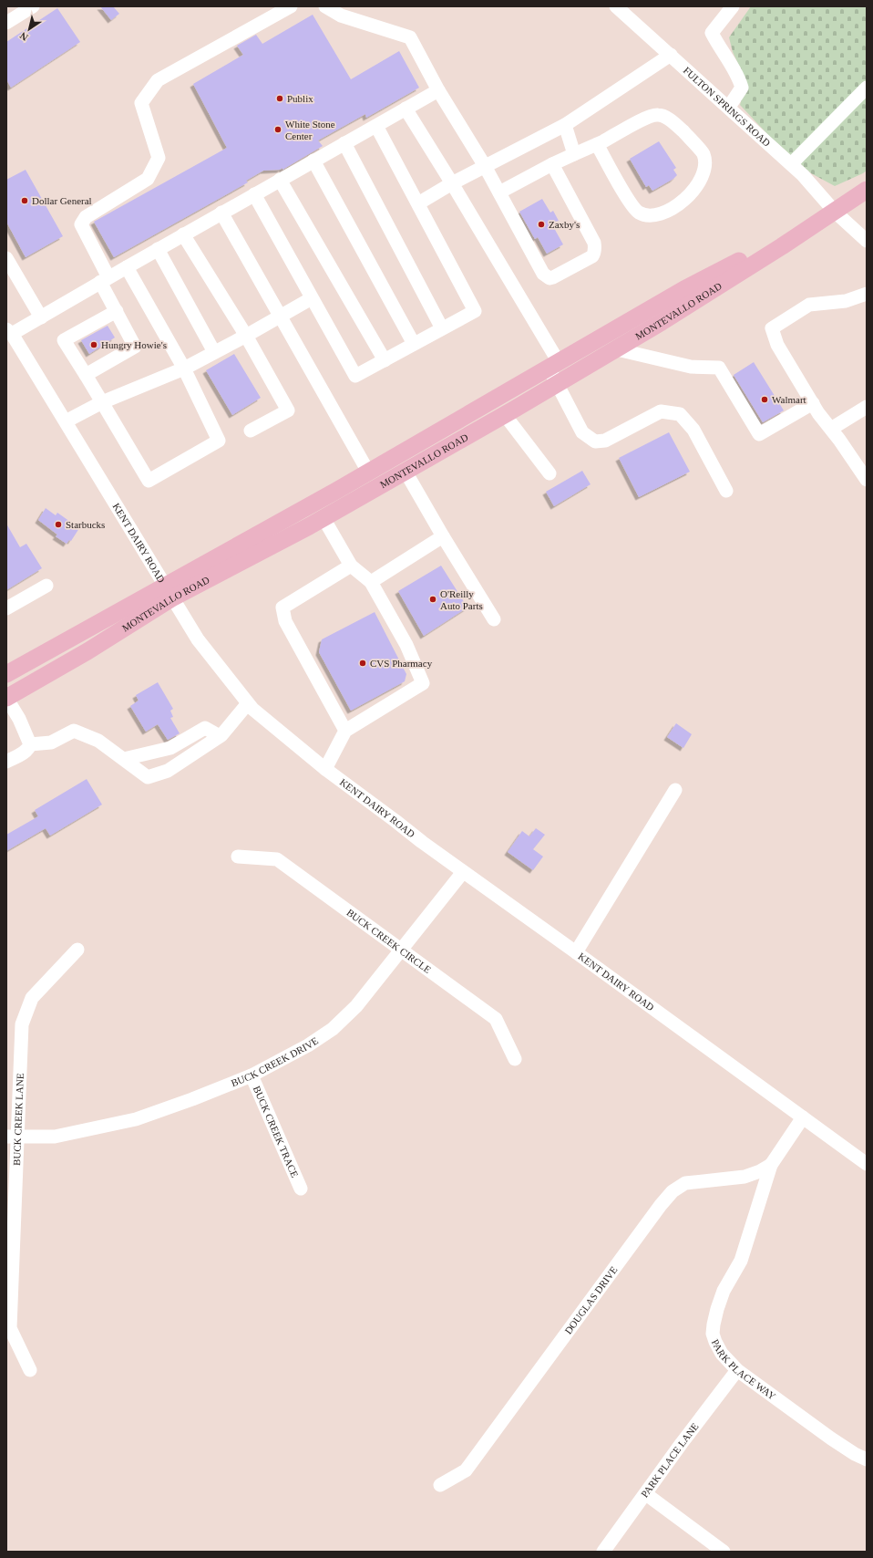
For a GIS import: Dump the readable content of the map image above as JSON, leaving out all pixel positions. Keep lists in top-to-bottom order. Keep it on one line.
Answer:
{"streets":{"main road":["MONTEVALLO ROAD"],"street":["FULTON SPRINGS ROAD","KENT DAIRY ROAD","BUCK CREEK CIRCLE","BUCK CREEK DRIVE","BUCK CREEK LANE","BUCK CREEK TRACE","DOUGLAS DRIVE","PARK PLACE WAY","PARK PLACE LANE"]},"crossings":[["FULTON SPRINGS ROAD","MONTEVALLO ROAD"],["MONTEVALLO ROAD","KENT DAIRY ROAD"],["KENT DAIRY ROAD","BUCK CREEK DRIVE"],["KENT DAIRY ROAD","PARK PLACE WAY"],["BUCK CREEK CIRCLE","BUCK CREEK DRIVE"],["BUCK CREEK DRIVE","BUCK CREEK LANE"],["BUCK CREEK DRIVE","BUCK CREEK TRACE"],["DOUGLAS DRIVE","PARK PLACE WAY"],["PARK PLACE WAY","PARK PLACE LANE"]],"places":["Publix","White Stone Center","Dollar General","Zaxby's","Hungry Howie's","Walmart","Starbucks","O'Reilly Auto Parts","CVS Pharmacy"],"north":"bottom left"}
